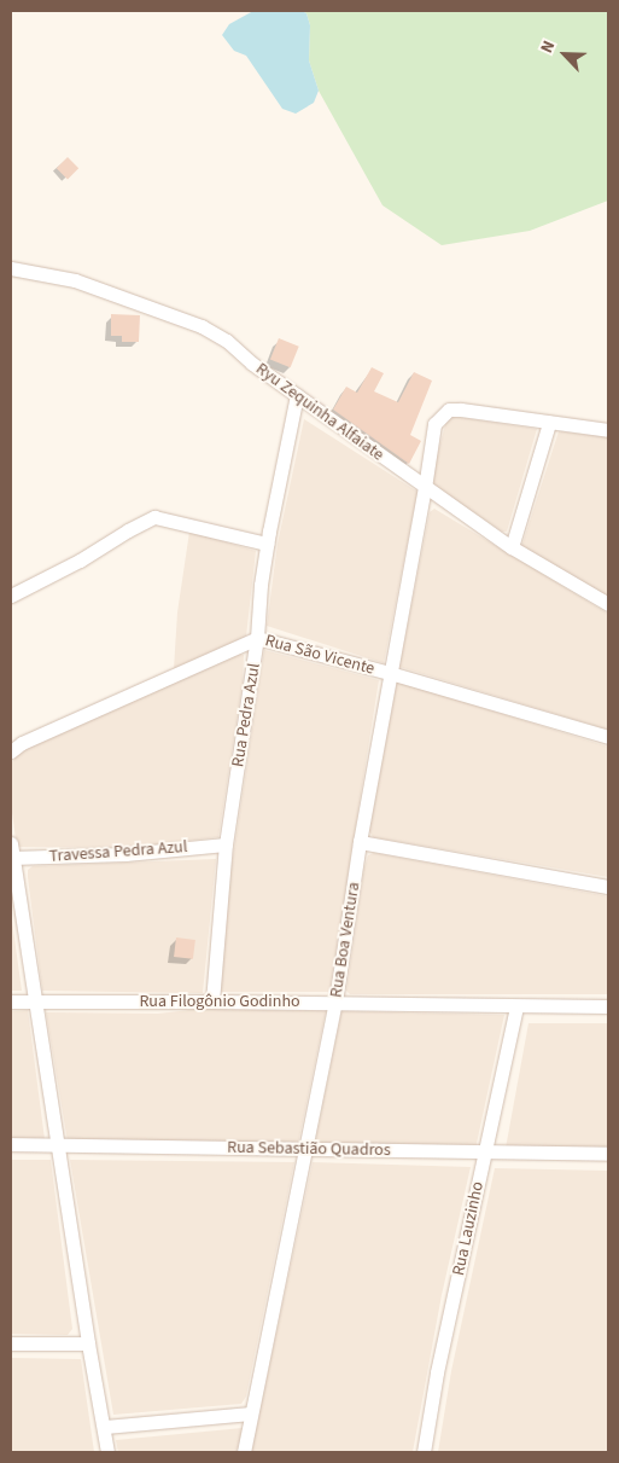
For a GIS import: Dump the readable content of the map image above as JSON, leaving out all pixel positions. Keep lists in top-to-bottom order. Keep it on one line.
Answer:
{"streets":{"street":["Ryu Zequinha Alfaiate","Rua São Vicente","Rua Pedra Azul","Travessa Pedra Azul","Rua Boa Ventura","Rua Filogônio Godinho","Rua Sebastião Quadros","Rua Lauzinho"]},"crossings":[["Ryu Zequinha Alfaiate","Rua Pedra Azul"],["Ryu Zequinha Alfaiate","Rua Boa Ventura"],["Rua São Vicente","Rua Pedra Azul"],["Rua São Vicente","Rua Boa Ventura"],["Rua Pedra Azul","Travessa Pedra Azul"],["Rua Pedra Azul","Rua Filogônio Godinho"],["Rua Boa Ventura","Rua Filogônio Godinho"],["Rua Boa Ventura","Rua Sebastião Quadros"],["Rua Filogônio Godinho","Rua Lauzinho"],["Rua Sebastião Quadros","Rua Lauzinho"]],"north":"top left"}
